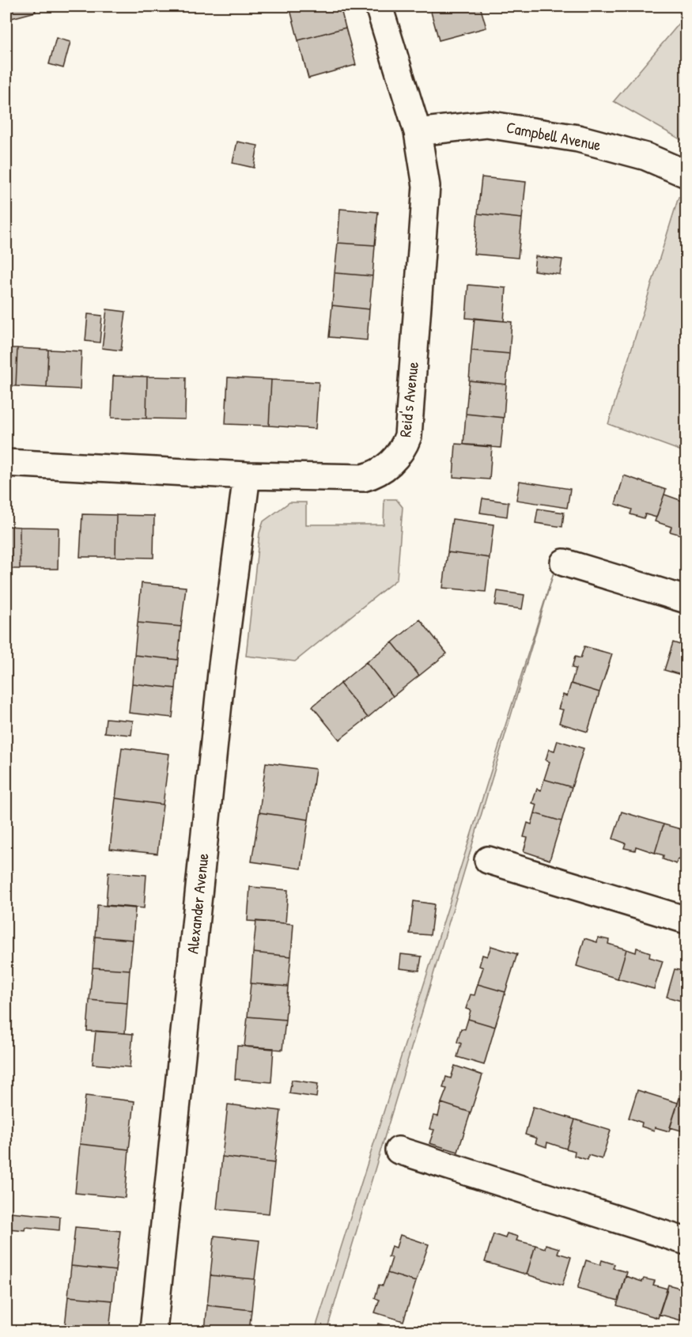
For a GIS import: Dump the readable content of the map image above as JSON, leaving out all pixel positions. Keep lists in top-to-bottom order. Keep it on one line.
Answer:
{"streets":{"street":["Campbell Avenue","Reid's Avenue","Alexander Avenue"]},"crossings":[["Campbell Avenue","Reid's Avenue"],["Reid's Avenue","Alexander Avenue"]]}
